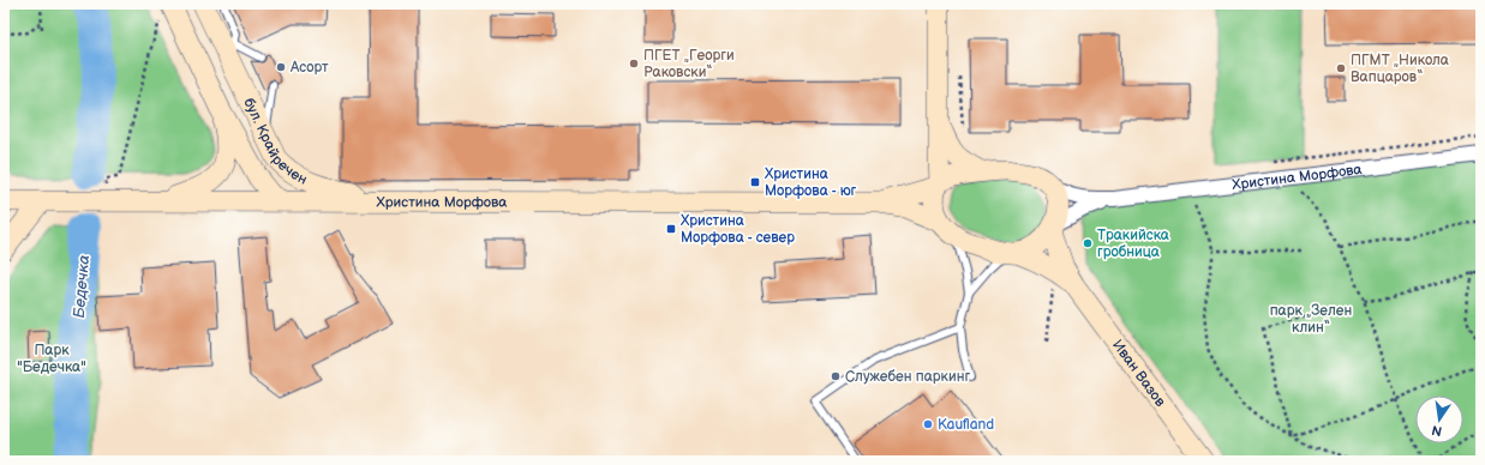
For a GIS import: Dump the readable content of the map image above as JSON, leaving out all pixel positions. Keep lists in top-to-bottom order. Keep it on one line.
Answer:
{"streets":{"main road":["бул. Крайречен","Христина Морфова","Иван Вазов"]},"crossings":[["бул. Крайречен","Христина Морфова"],["Христина Морфова","Иван Вазов"]],"water":["Бедечка"],"parks":["парк „Зелен клин“","Парк \"Бедечка\""],"places":{"other":["ПГЕТ „Георги Раковски“","Асорт","ПГМТ „Никола Вапцаров“","Тракийска гробница","Служебен паркинг","Kaufland"],"transit":["Христина Морфова - юг","Христина Морфова - север"]},"north":"bottom"}
